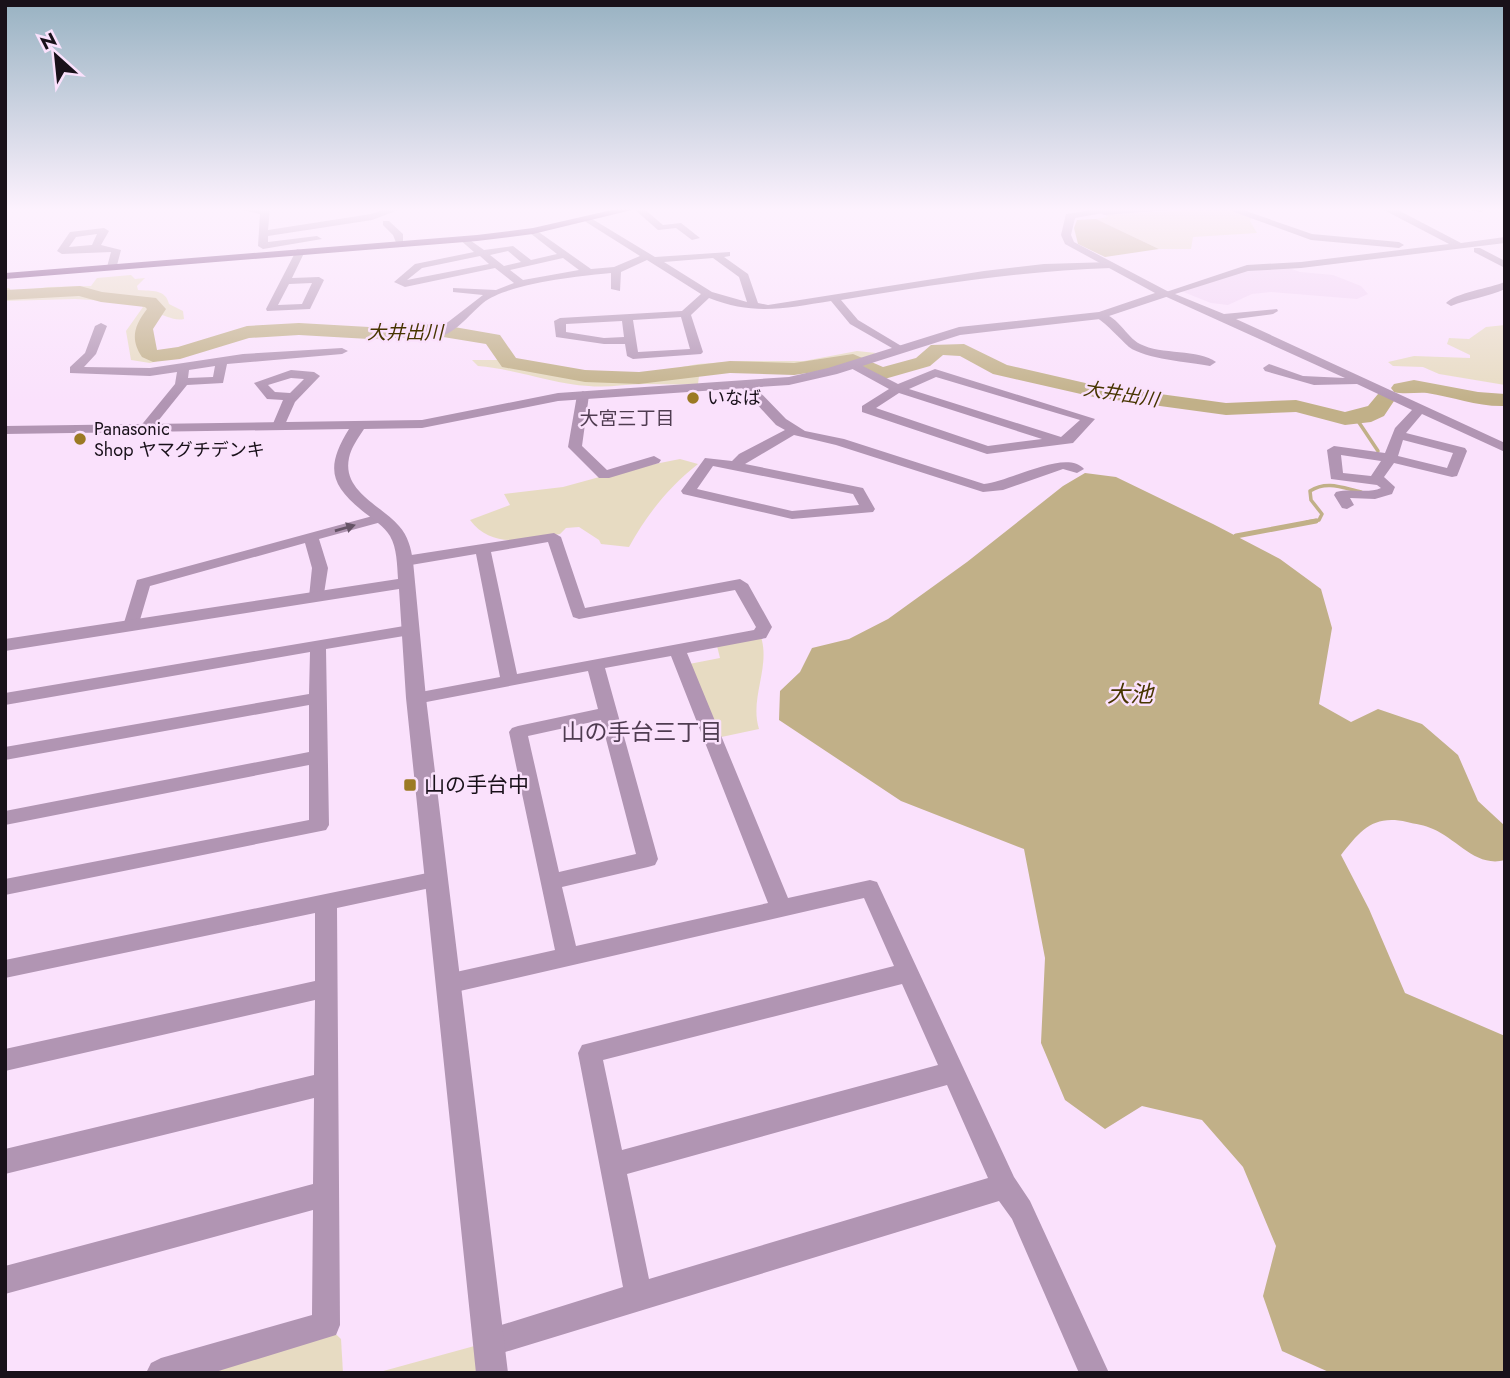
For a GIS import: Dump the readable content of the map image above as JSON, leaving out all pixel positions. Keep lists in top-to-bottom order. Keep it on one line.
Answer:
{"districts":["大宮三丁目","山の手台三丁目"],"water":["大井出川","大池"],"places":{"other":["いなば","Panasonic Shop ヤマグチデンキ"],"transit":["山の手台中"]},"north":"top left"}
